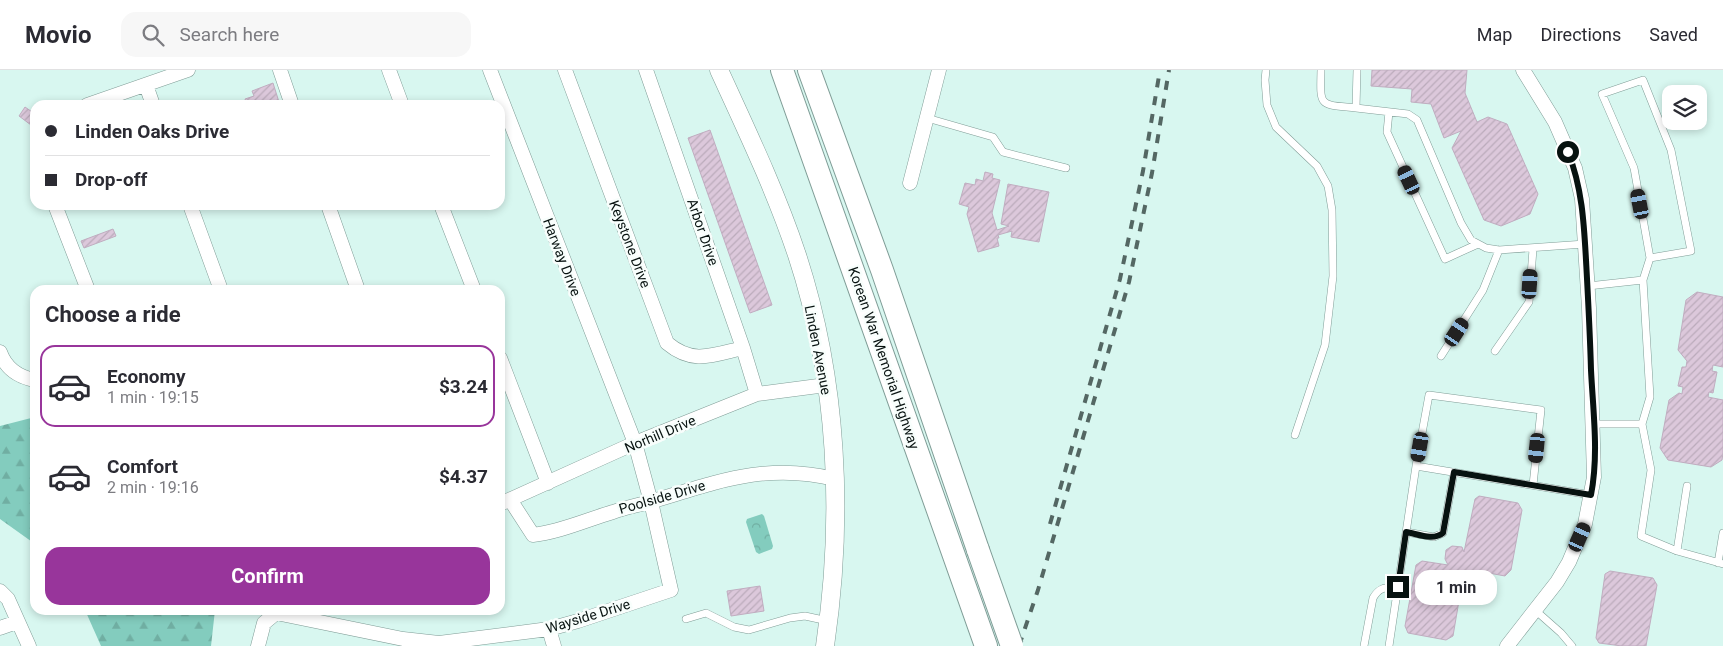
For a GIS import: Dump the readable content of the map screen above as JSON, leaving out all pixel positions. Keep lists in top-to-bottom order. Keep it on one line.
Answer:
{"streets":{"main road":["Korean War Memorial Highway"],"street":["Arbor Drive","Keystone Drive","Harway Drive","Linden Avenue","Norhill Drive","Poolside Drive","Wayside Drive"]},"crossings":[["Arbor Drive","Keystone Drive"],["Arbor Drive","Norhill Drive"],["Harway Drive","Norhill Drive"],["Harway Drive","Poolside Drive"],["Harway Drive","Wayside Drive"],["Linden Avenue","Norhill Drive"],["Linden Avenue","Poolside Drive"],["Norhill Drive","Poolside Drive"],["Poolside Drive","Wayside Drive"]],"page":{"header":"Movio","search":"Search here","nav":["Map","Directions","Saved"],"banner":["Linden Oaks Drive","Drop-off"],"heading":"Choose a ride","list":[{"name":"Economy","note":"1 min · 19:15","value":"$3.24"},{"name":"Comfort","note":"2 min · 19:16","value":"$4.37"}],"buttons":"Confirm","bubble":"1 min"}}
